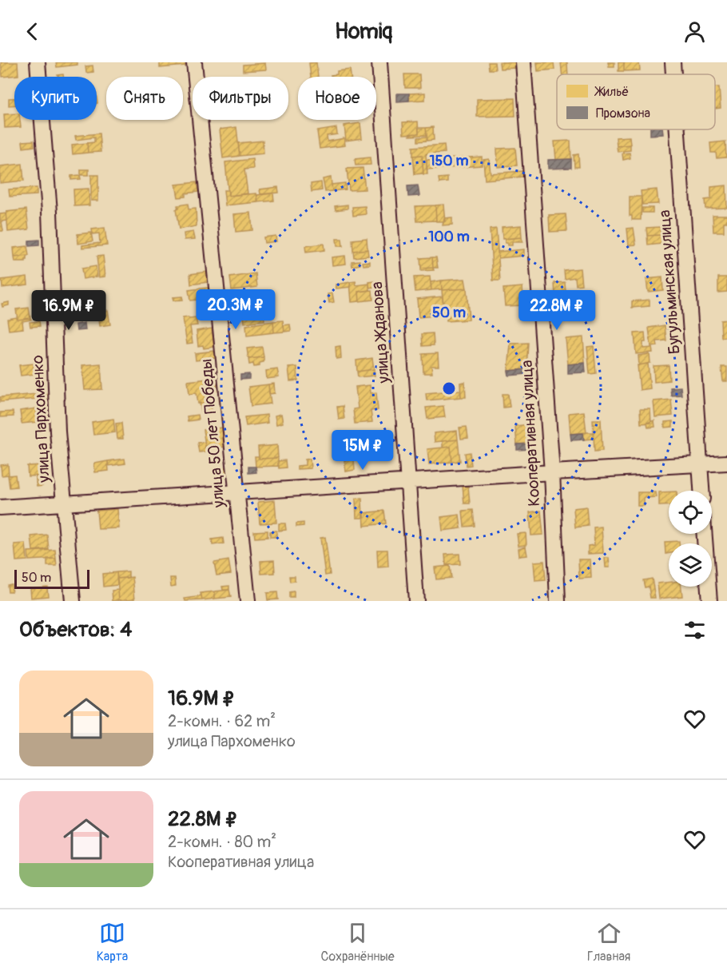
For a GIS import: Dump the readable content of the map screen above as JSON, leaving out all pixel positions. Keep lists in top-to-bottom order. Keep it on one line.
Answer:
{"streets":{"street":["Бугульминская улица","улица Жданова","улица Пархоменко","улица 50 лет Победы","Кооперативная улица"]},"legend":["Жильё","Промзона"],"scale_bar":"50 m","page":{"header":"Homiq","chip":["Купить","Снять","Фильтры","Новое"],"price":["20.3M ₽","16.9M ₽","22.8M ₽","15M ₽"],"scale":"50 m","heading":"Объектов: 4","list":[{"name":"16.9M ₽","note":"2-комн. · 62 m² · улица Пархоменко"},{"name":"22.8M ₽","note":"2-комн. · 80 m² · Кооперативная улица"}],"tabs":["Карта","Сохранённые","Главная"]},"rings":["150 m","100 m","50 m"]}
